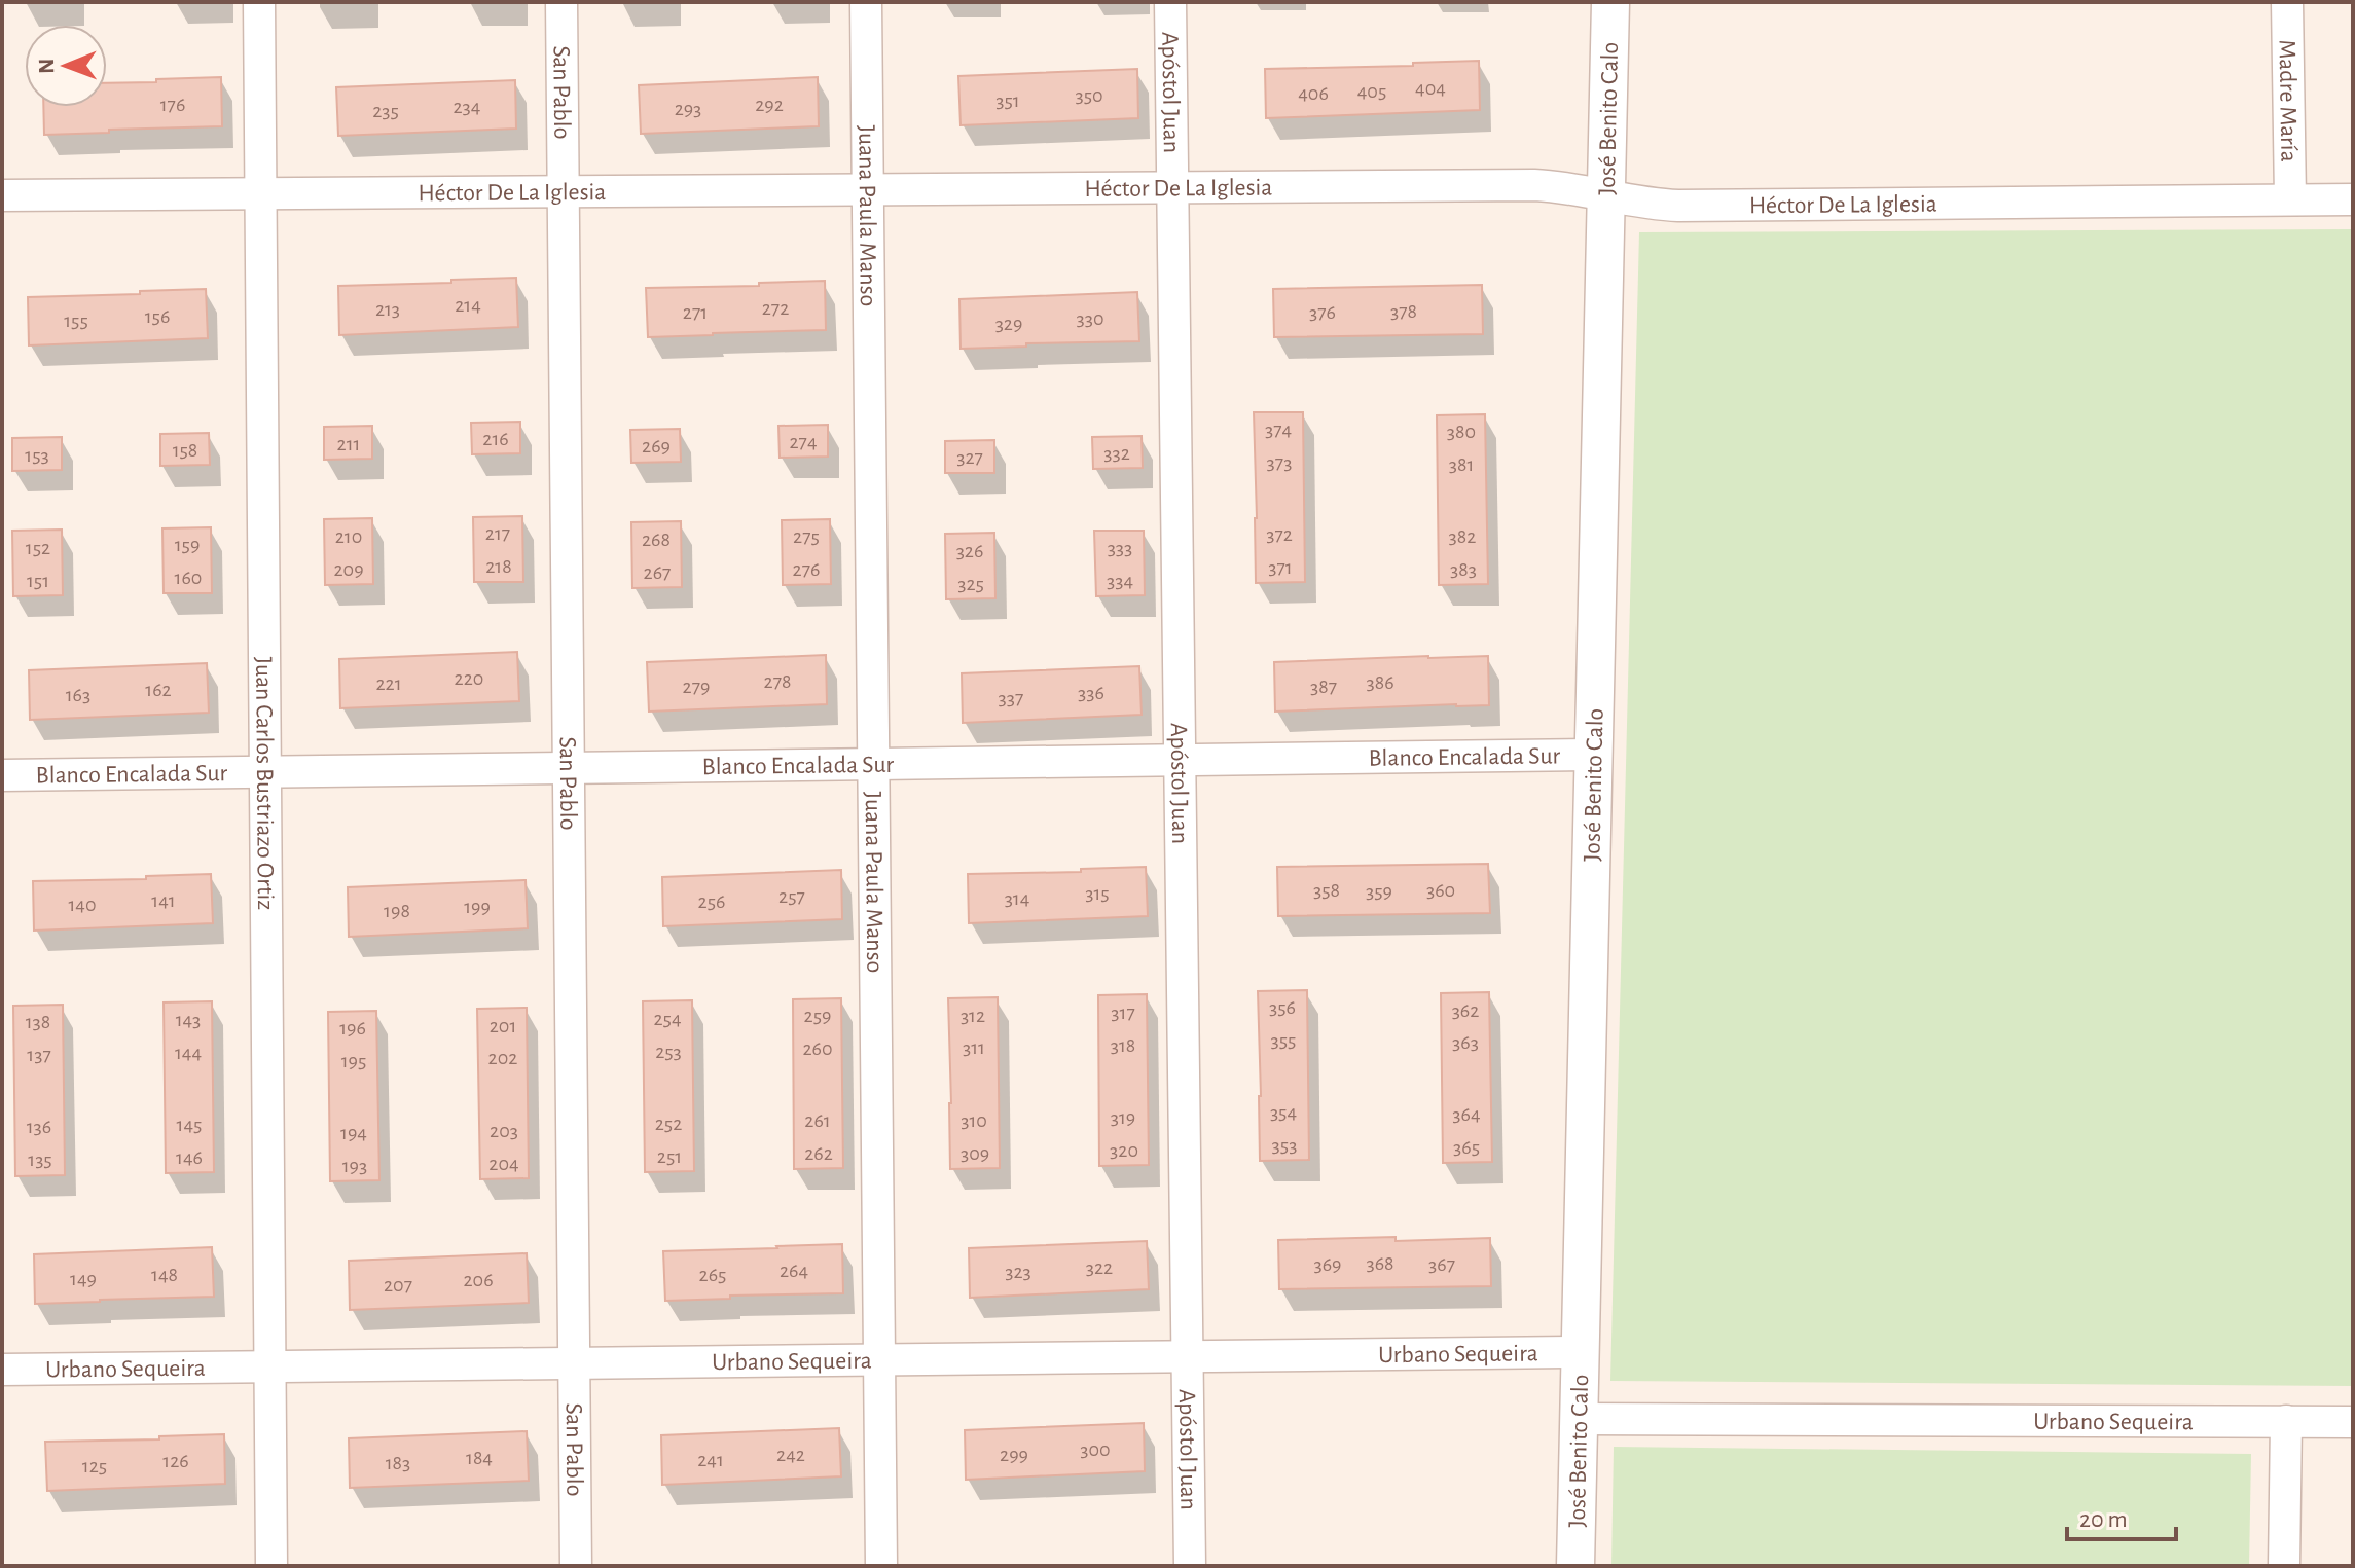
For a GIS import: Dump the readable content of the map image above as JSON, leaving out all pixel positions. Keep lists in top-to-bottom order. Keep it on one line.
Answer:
{"streets":{"street":["San Pablo","Apóstol Juan","Madre María","José Benito Calo","Héctor De La Iglesia","Juana Paula Manso","Blanco Encalada Sur","Juan Carlos Bustriazo Ortiz","Urbano Sequeira"]},"crossings":[["San Pablo","Héctor De La Iglesia"],["San Pablo","Blanco Encalada Sur"],["San Pablo","Urbano Sequeira"],["Apóstol Juan","Héctor De La Iglesia"],["Apóstol Juan","Blanco Encalada Sur"],["Apóstol Juan","Urbano Sequeira"],["Madre María","Héctor De La Iglesia"],["José Benito Calo","Héctor De La Iglesia"],["José Benito Calo","Blanco Encalada Sur"],["José Benito Calo","Urbano Sequeira"],["Héctor De La Iglesia","Juana Paula Manso"],["Héctor De La Iglesia","Juan Carlos Bustriazo Ortiz"],["Juana Paula Manso","Blanco Encalada Sur"],["Juana Paula Manso","Urbano Sequeira"],["Blanco Encalada Sur","Juan Carlos Bustriazo Ortiz"],["Juan Carlos Bustriazo Ortiz","Urbano Sequeira"]],"house_numbers":["404","405","406","350","351","176","292","234","293","235","214","272","213","378","271","376","156","330","155","329","374","380","216","274","211","269","158","332","153","327","373","381","217","372","210","275","382","268","159","152","333","326","218","371","209","276","383","267","160","151","334","325","220","278","386","221","279","387","162","336","163","337","358","360","359","315","257","314","141","256","140","199","198","356","362","317","259","312","254","143","138","201","196","355","363","318","311","260","253","144","137","202","195","354","364","319","261","310","252","145","136","203","194","353","365","320","262","309","251","146","135","204","193","368","369","367","322","264","323","148","265","149","206","207","300","242","299","184","241","126","183","125"],"scale_bar":"20 m","north":"left"}
